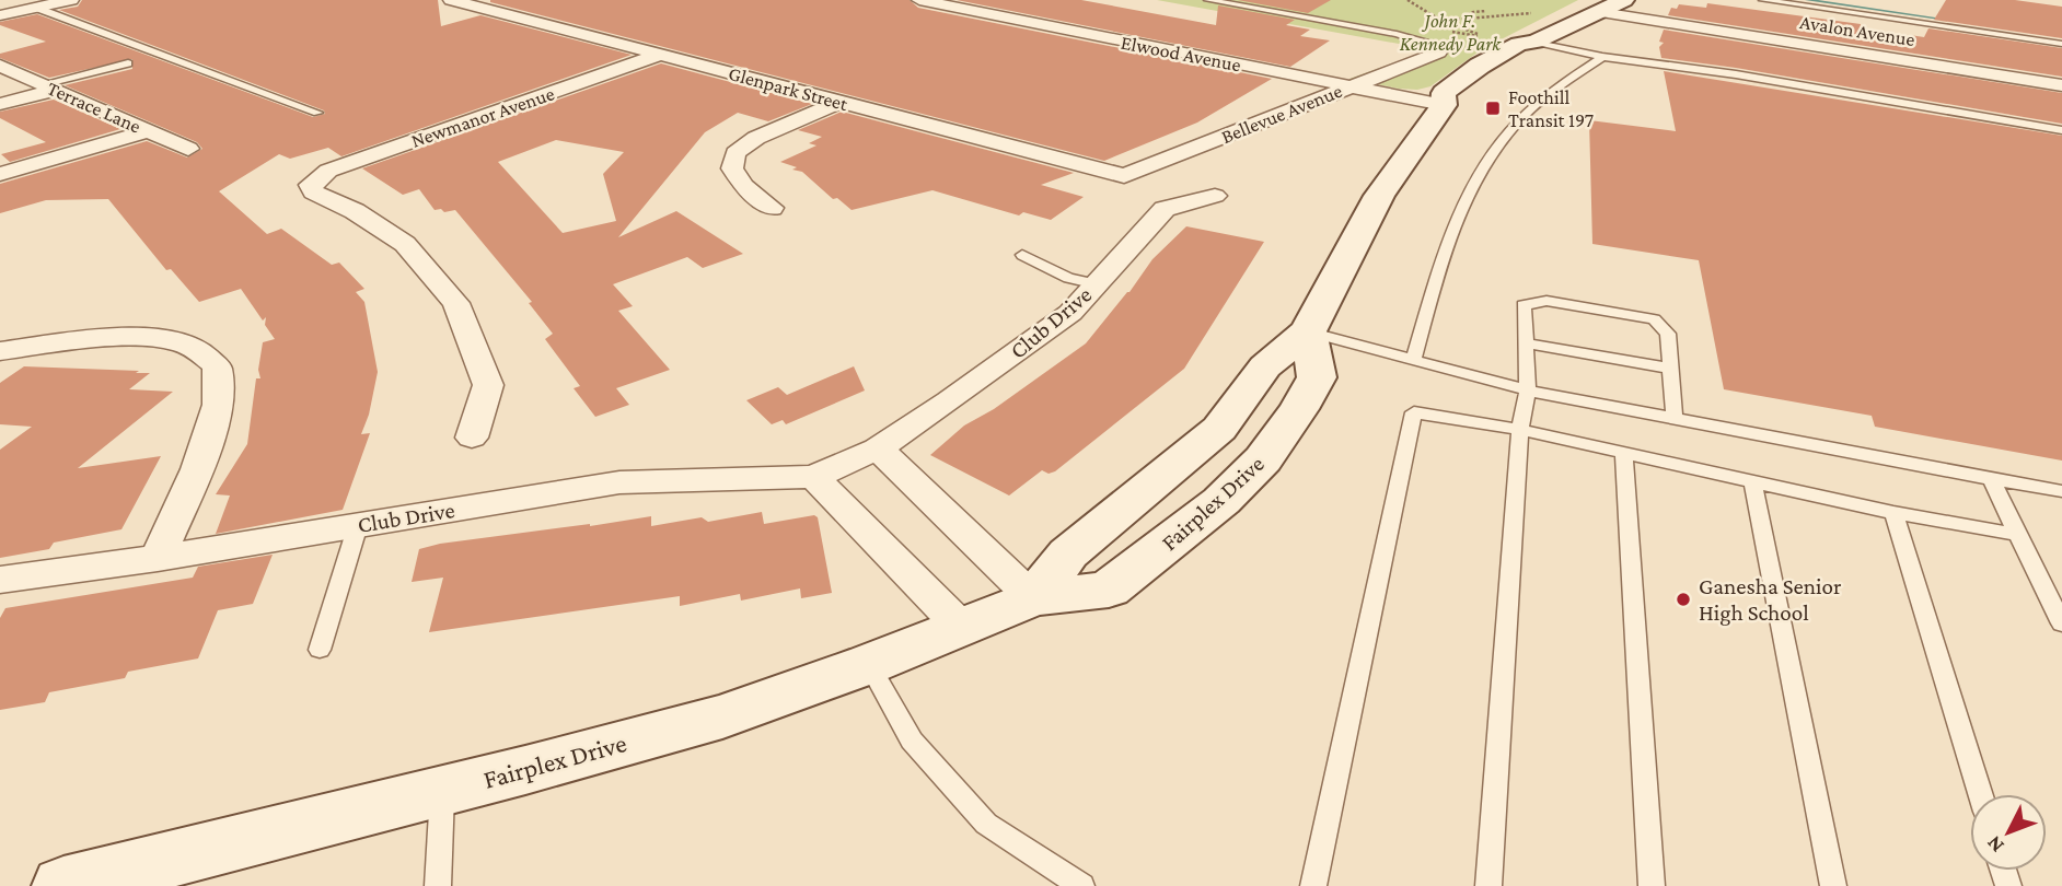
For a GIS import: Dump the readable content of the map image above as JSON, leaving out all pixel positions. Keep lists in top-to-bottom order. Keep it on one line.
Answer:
{"streets":{"main road":["Fairplex Drive"],"street":["Avalon Avenue","Elwood Avenue","Glenpark Street","Terrace Lane","Bellevue Avenue","Newmanor Avenue","Club Drive"]},"crossings":[["Elwood Avenue","Bellevue Avenue"],["Glenpark Street","Bellevue Avenue"],["Glenpark Street","Newmanor Avenue"]],"parks":["John F. Kennedy Park"],"places":{"transit":["Foothill Transit 197"],"other":["Ganesha Senior High School"]},"north":"bottom left"}
